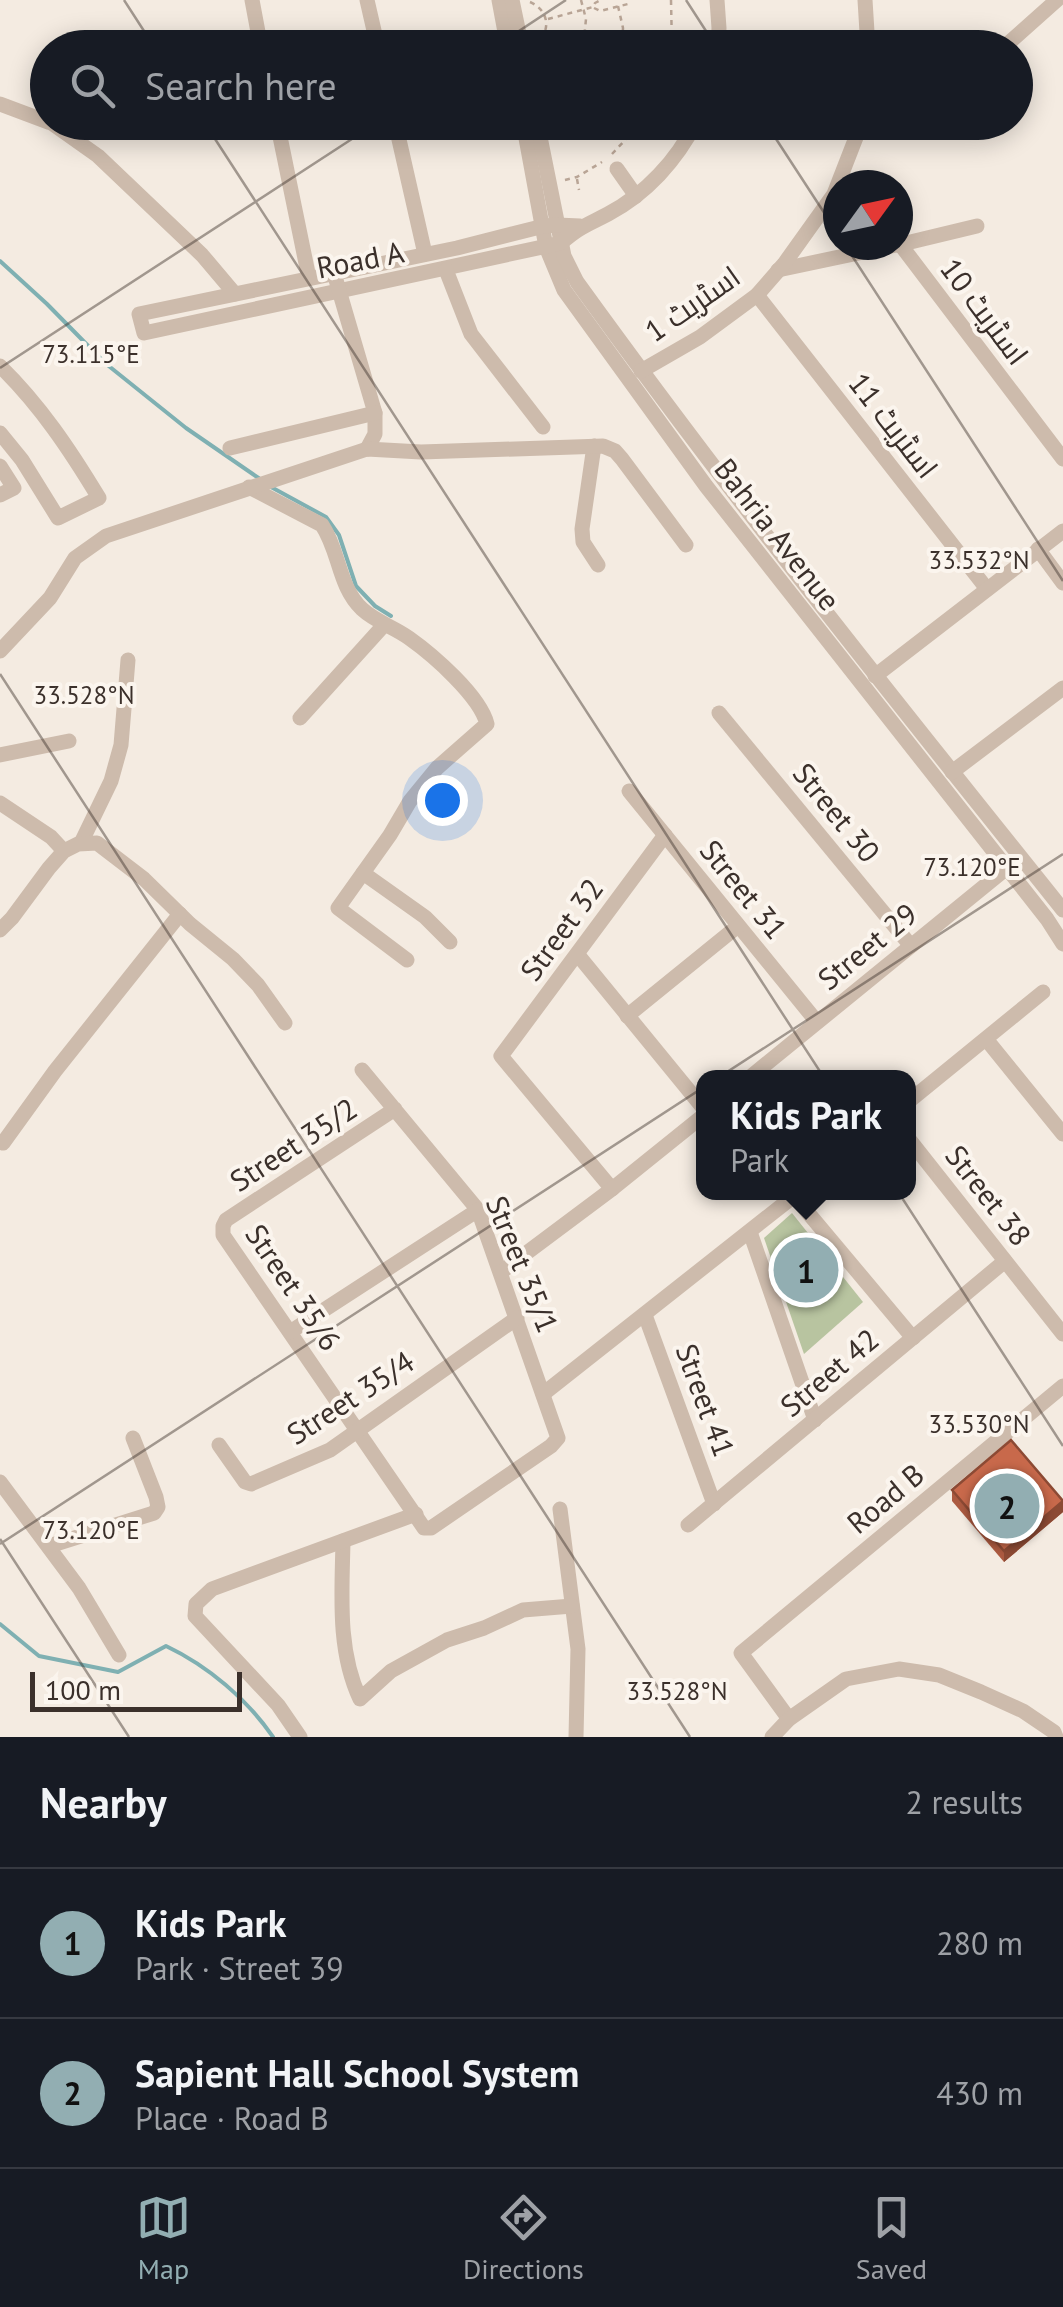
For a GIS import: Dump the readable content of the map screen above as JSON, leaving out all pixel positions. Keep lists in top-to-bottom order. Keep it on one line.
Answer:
{"streets":{"street":["Road A","اسٹریٹ 1","اسٹریٹ 10","اسٹریٹ 11","Bahria Avenue","Street 30","Street 31","Street 32","Street 29","Street 35/2","Street 38","Street 35/1","Street 35/6","Street 42","Street 35/4","Street 41","Road B"]},"crossings":[["Road A","Bahria Avenue"],["اسٹریٹ 1","اسٹریٹ 11"],["اسٹریٹ 1","Bahria Avenue"],["Bahria Avenue","Street 29"],["Street 30","Street 29"],["Street 31","Street 32"],["Street 31","Street 29"],["Street 35/2","Street 35/1"],["Street 35/2","Street 35/6"],["Street 38","Street 42"],["Street 35/1","Street 35/6"],["Street 35/1","Street 35/4"],["Street 35/6","Street 35/4"],["Street 42","Street 41"]],"scale_bar":"100 m","north":"top right","page":{"search":"Search here","popup":["Kids Park","Park"],"pins":["1","2"],"scale":"100 m","heading":["Nearby","2 results"],"list":[{"mark":"1","name":"Kids Park","note":"Park · Street 39","value":"280 m"},{"mark":"2","name":"Sapient Hall School System","note":"Place · Road B","value":"430 m"}],"nav":["Map","Directions","Saved"]},"coordinates":["73.115°E","33.532°N","33.528°N","73.120°E","33.530°N"]}
